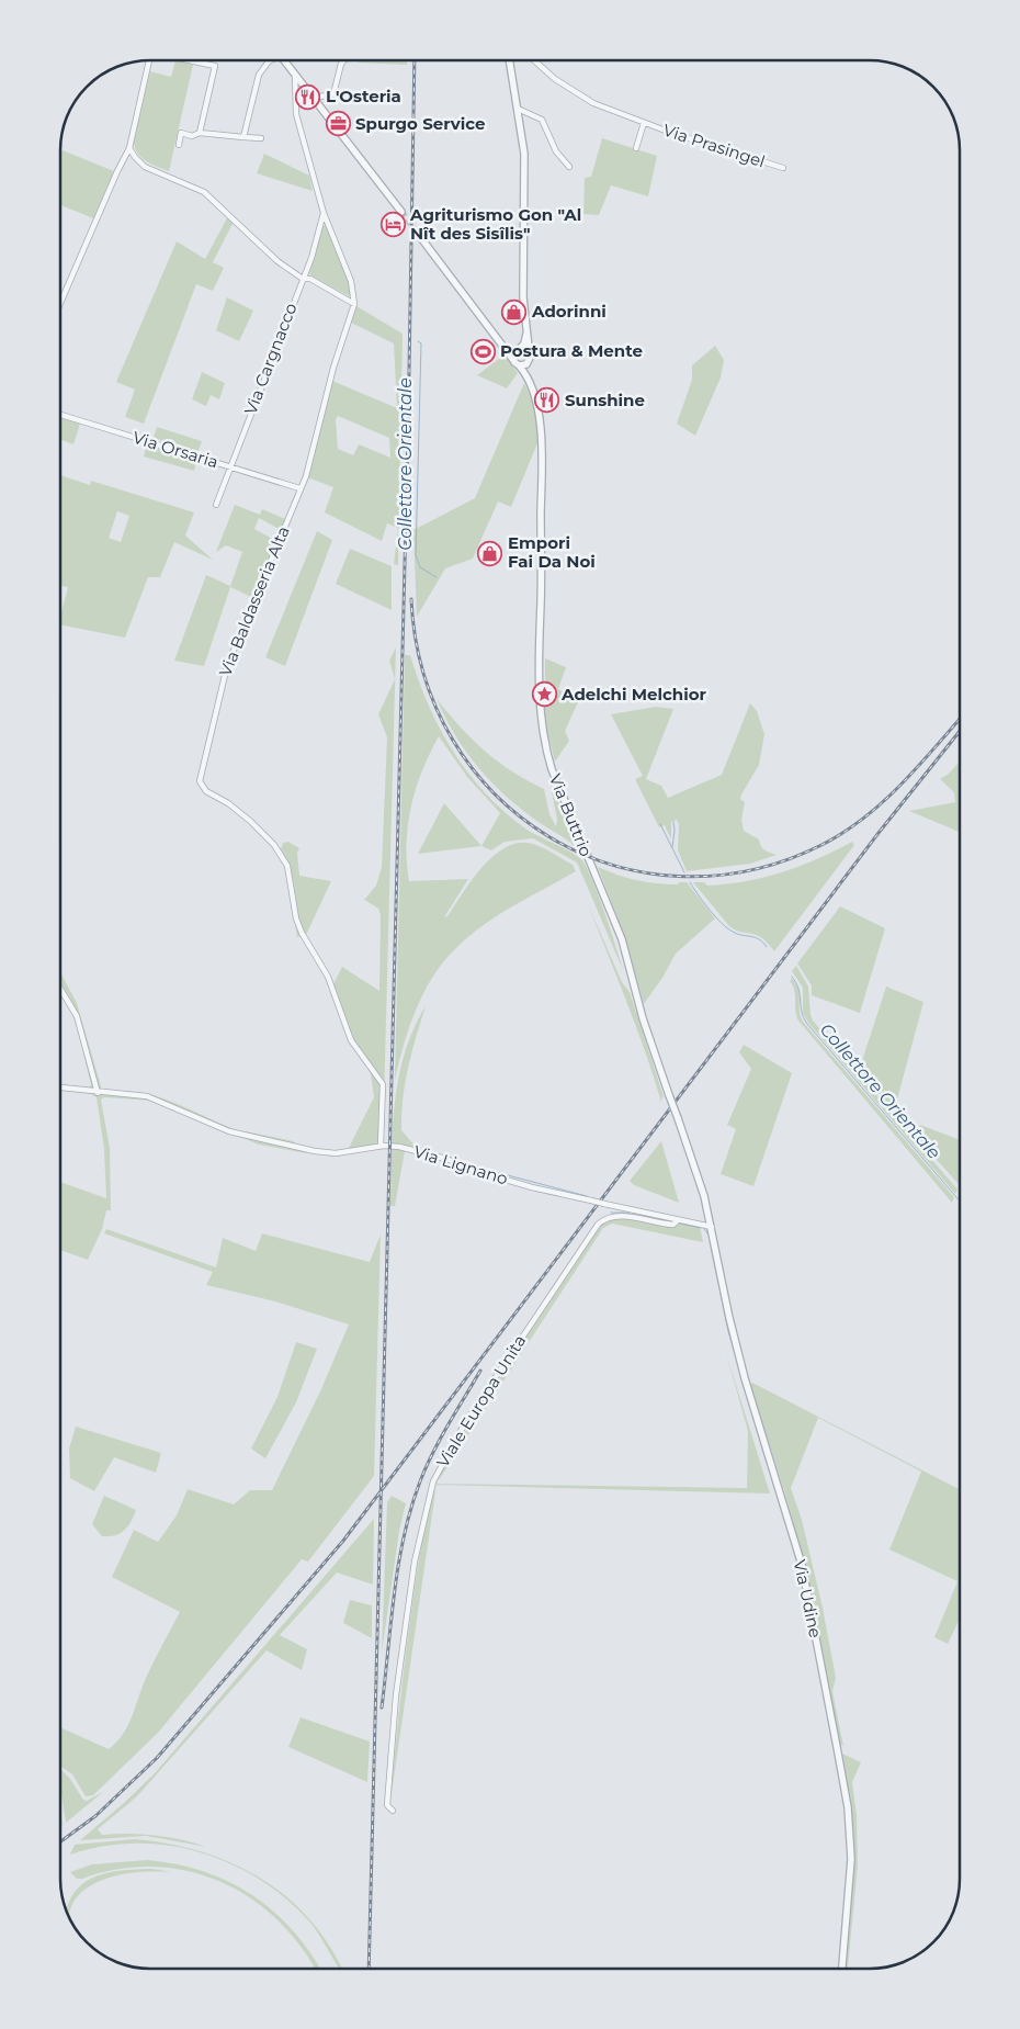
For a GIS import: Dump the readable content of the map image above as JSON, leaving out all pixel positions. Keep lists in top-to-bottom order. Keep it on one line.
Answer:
{"streets":{"street":["Via Prasingel","Via Cargnacco","Via Orsaria","Via Baldasseria Alta","Via Buttrio","Via Lignano","Viale Europa Unita","Via Udine"]},"crossings":[["Via Cargnacco","Via Orsaria"],["Via Cargnacco","Via Baldasseria Alta"],["Via Orsaria","Via Baldasseria Alta"],["Via Baldasseria Alta","Via Lignano"],["Via Buttrio","Via Lignano"],["Via Buttrio","Via Udine"],["Via Lignano","Viale Europa Unita"],["Via Lignano","Via Udine"]],"water":["Collettore Orientale"],"places":{"restaurant":["L'Osteria","Sunshine"],"office":["Spurgo Service"],"hotel":["Agriturismo Gon \"Al Nît des Sisîlis\""],"shop":["Adorinni","Empori Fai Da Noi"],"sports":["Postura & Mente"],"place":["Adelchi Melchior"]}}
